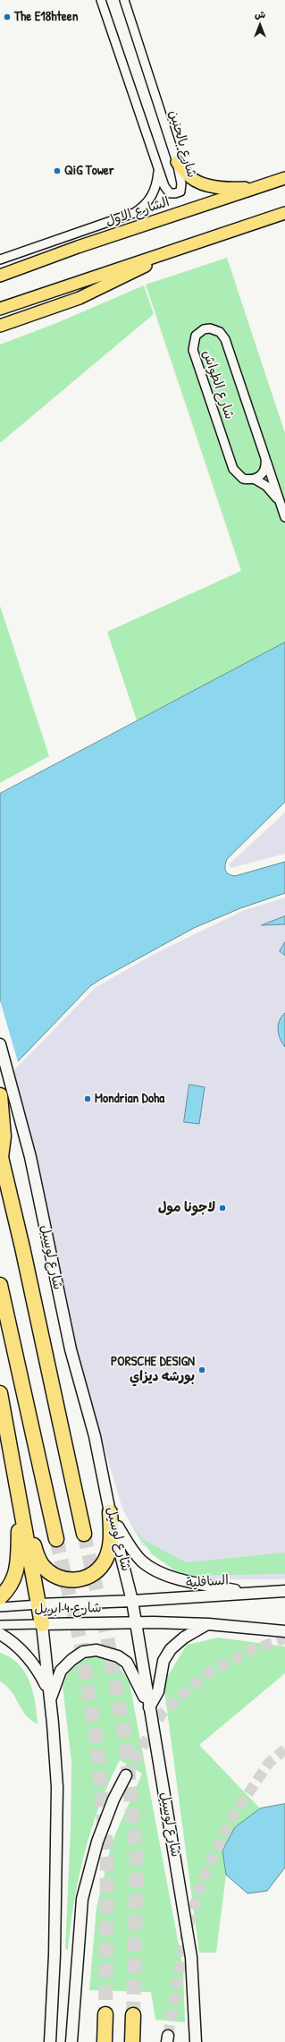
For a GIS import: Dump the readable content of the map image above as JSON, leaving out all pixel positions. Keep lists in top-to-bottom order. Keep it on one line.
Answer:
{"streets":{"highway":["شارع لوسيل"],"main road":["الشارع الاول"],"street":["شارع بالحنين","شارع الطواش","السافلية","شارع 4 ابريل"]},"crossings":[["شارع بالحنين","الشارع الاول"],["شارع لوسيل","السافلية"],["شارع لوسيل","شارع 4 ابريل"],["السافلية","شارع 4 ابريل"]],"places":["The E18hteen","QiG Tower","Mondrian Doha","لاجونا مول","PORSCHE DESIGN بورشه ديزاي"],"north":"top"}
